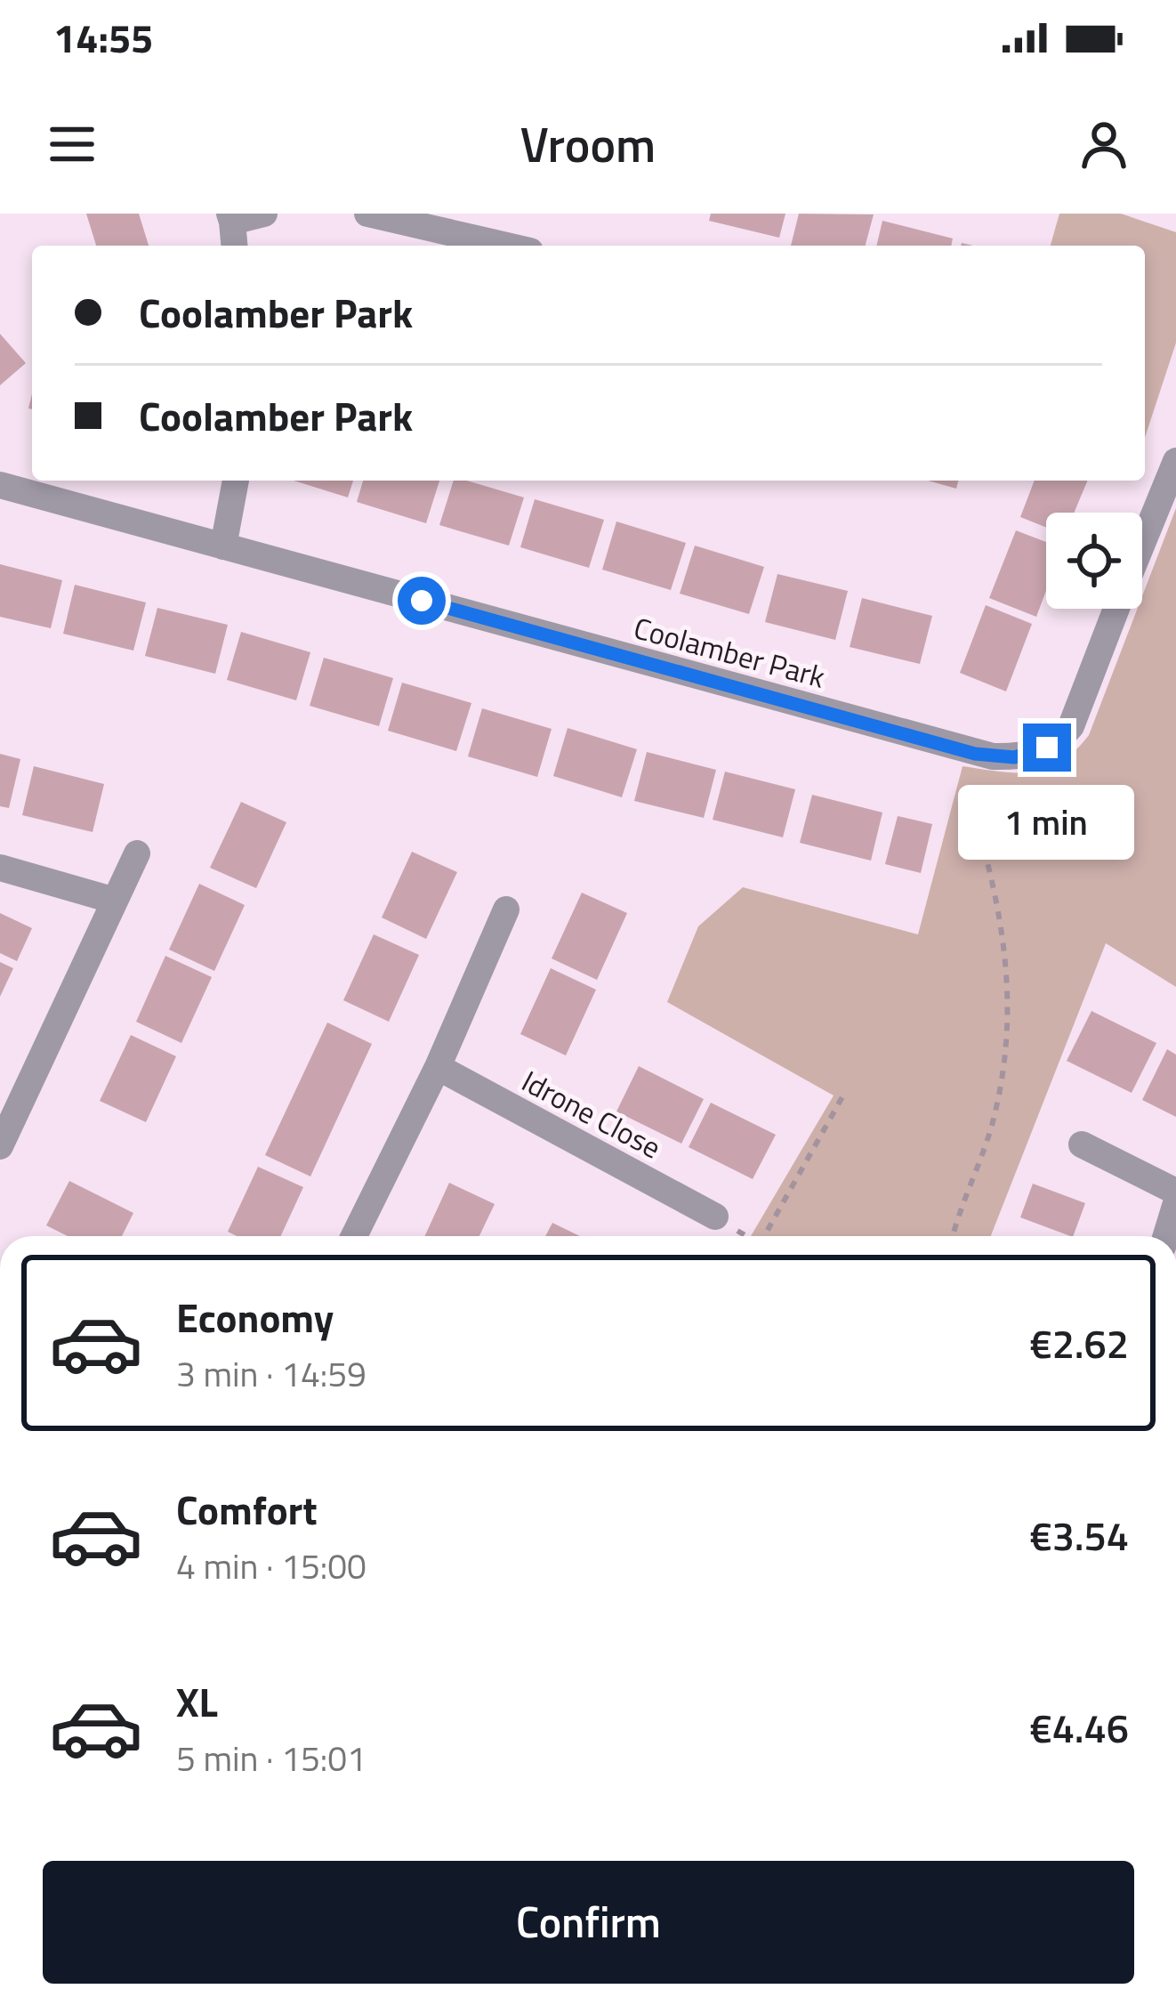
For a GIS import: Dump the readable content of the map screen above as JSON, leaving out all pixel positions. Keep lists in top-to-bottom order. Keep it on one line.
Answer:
{"streets":{"street":["Coolamber Park","Idrone Close"]},"page":{"status":"14:55","header":"Vroom","banner":["Coolamber Park","Coolamber Park"],"bubble":"1 min","list":[{"name":"Economy","note":"3 min · 14:59","value":"€2.62"},{"name":"Comfort","note":"4 min · 15:00","value":"€3.54"},{"name":"XL","note":"5 min · 15:01","value":"€4.46"}],"buttons":"Confirm"}}
